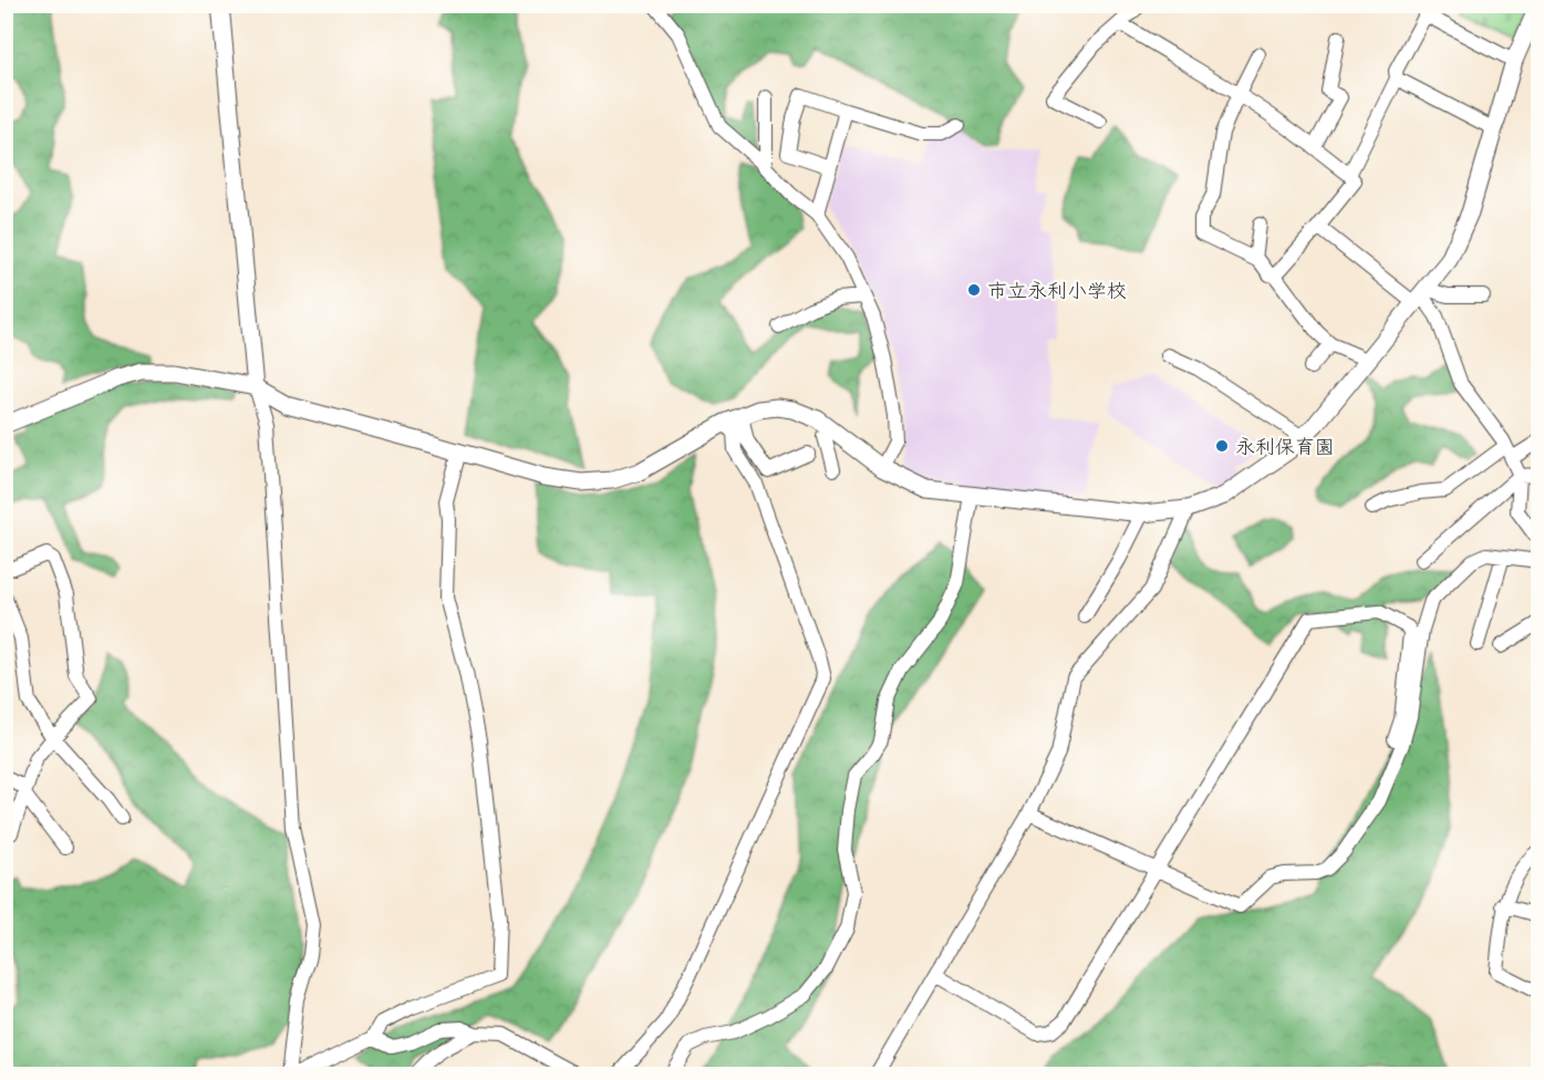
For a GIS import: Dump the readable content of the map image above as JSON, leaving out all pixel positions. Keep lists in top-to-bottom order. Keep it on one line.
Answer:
{"places":["市立永利小学校","永利保育園"]}
